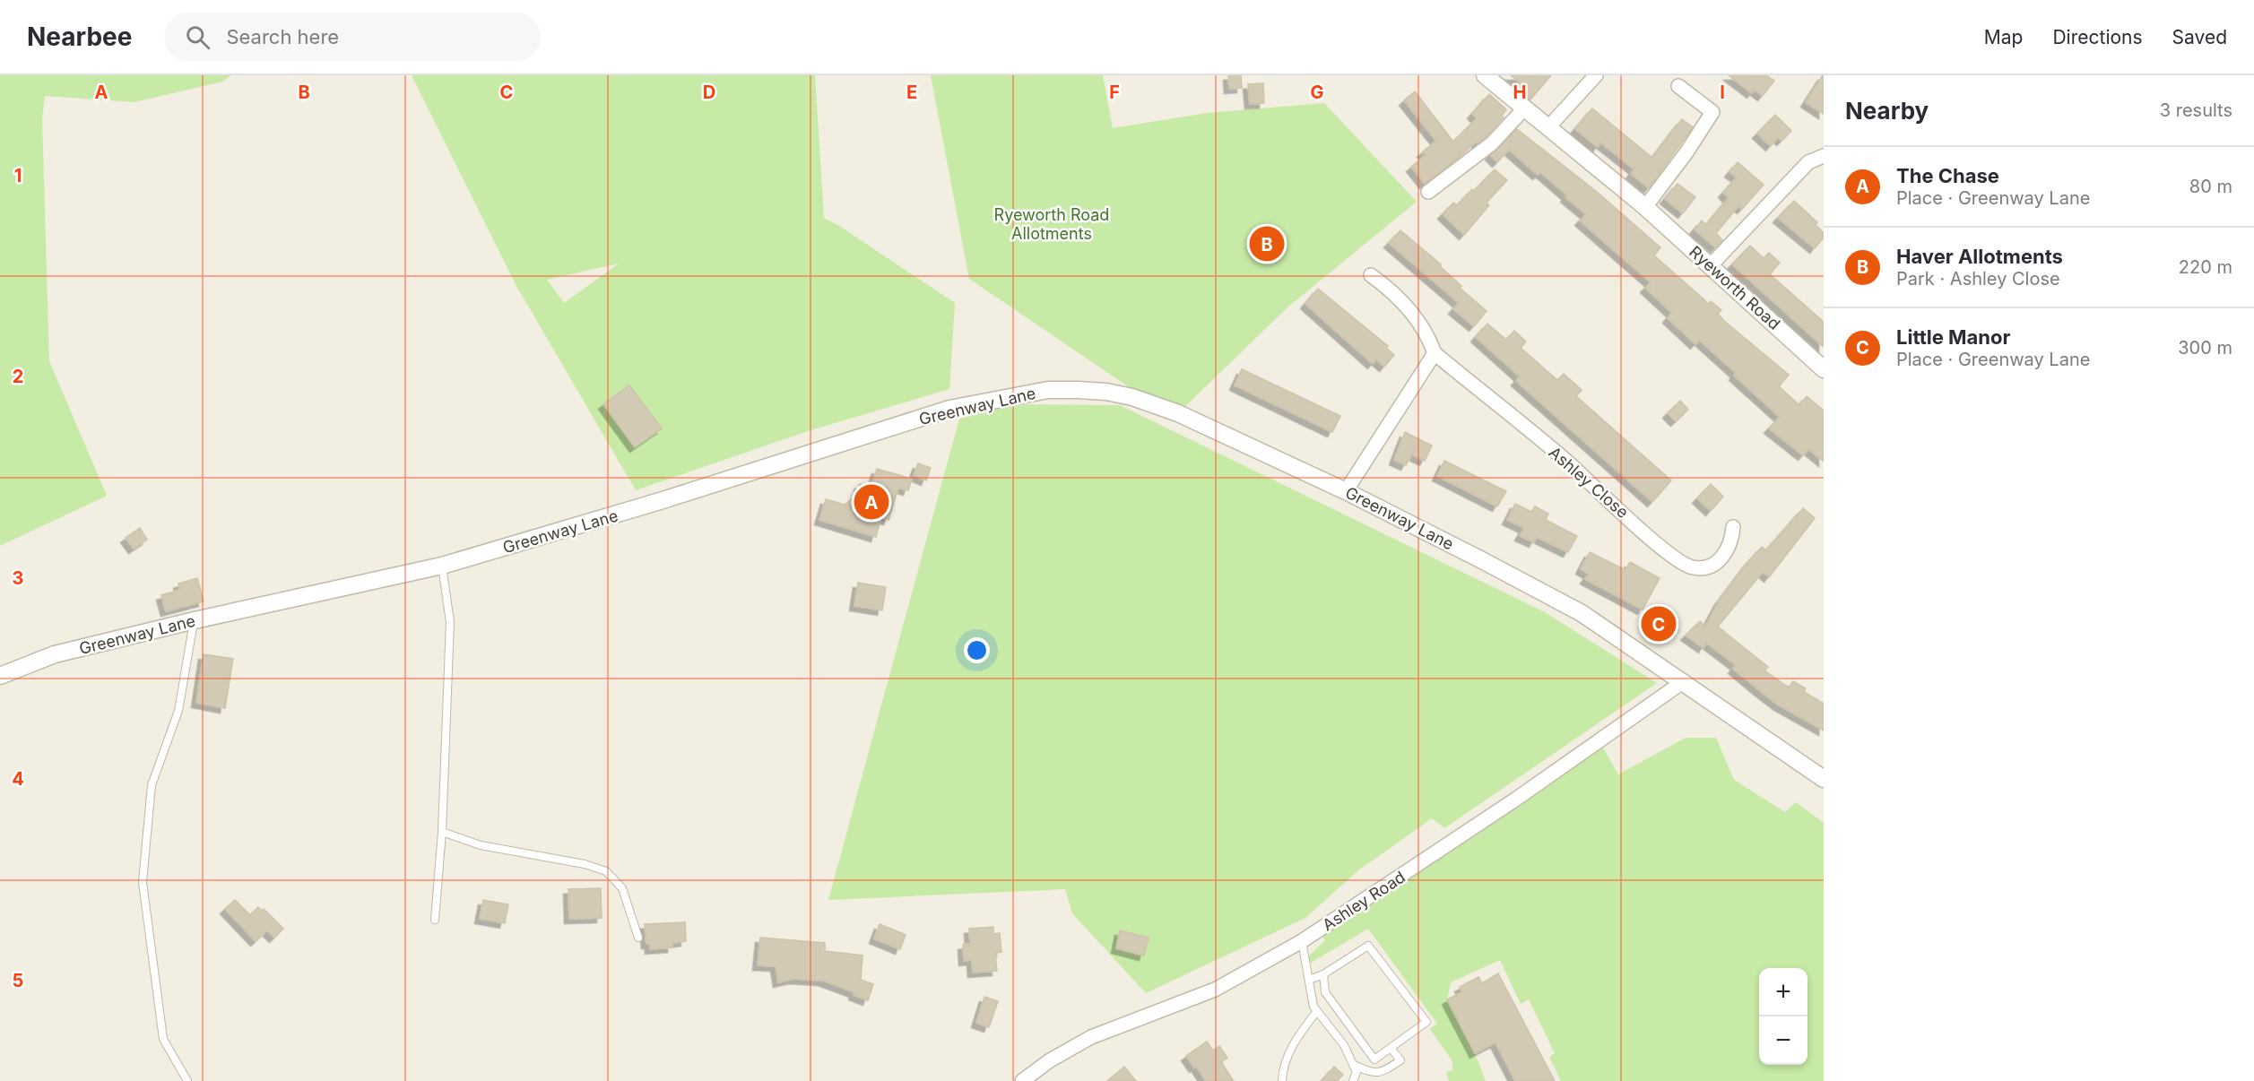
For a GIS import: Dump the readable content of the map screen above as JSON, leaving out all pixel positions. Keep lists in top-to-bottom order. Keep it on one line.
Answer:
{"streets":{"street":["Ryeworth Road","Greenway Lane","Ashley Close","Ashley Road"]},"crossings":[["Greenway Lane","Ashley Road"]],"parks":["Ryeworth Road Allotments"],"page":{"header":"Nearbee","search":"Search here","nav":["Map","Directions","Saved"],"heading":["Nearby","3 results"],"list":[{"mark":"A","name":"The Chase","note":"Place · Greenway Lane","value":"80 m"},{"mark":"B","name":"Haver Allotments","note":"Park · Ashley Close","value":"220 m"},{"mark":"C","name":"Little Manor","note":"Place · Greenway Lane","value":"300 m"}],"pins":["B","A","C"],"map_buttons":["+","−"]},"grid":{"columns":["A","B","C","D","E","F","G","H","I"],"rows":["1","2","3","4","5"]}}
